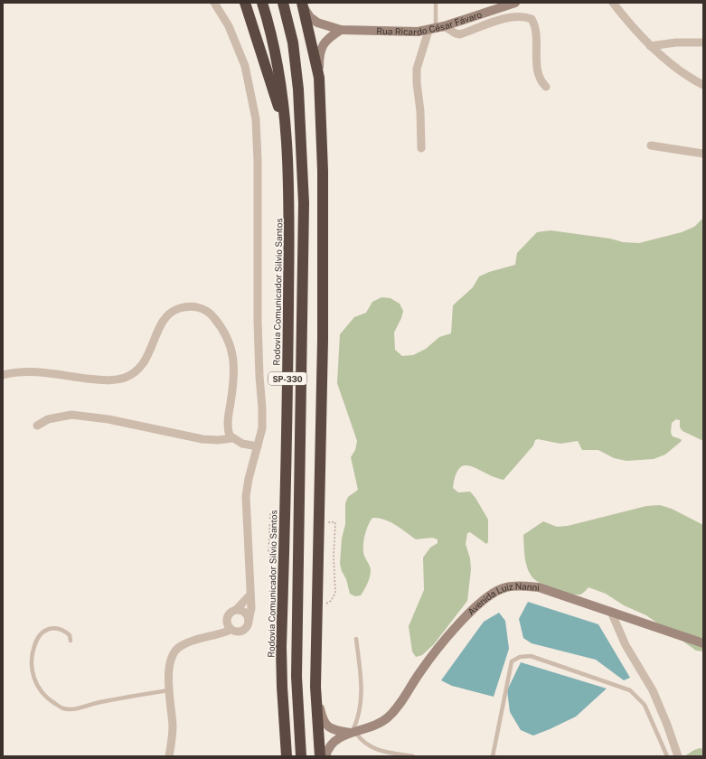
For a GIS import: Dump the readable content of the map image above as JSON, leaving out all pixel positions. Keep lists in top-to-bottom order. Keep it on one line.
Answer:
{"streets":{"highway":["Rodovia Comunicador Silvio Santos","SP-330"],"street":["Rua Ricardo César Fávaro","Avenida Luiz Nanni"]}}
